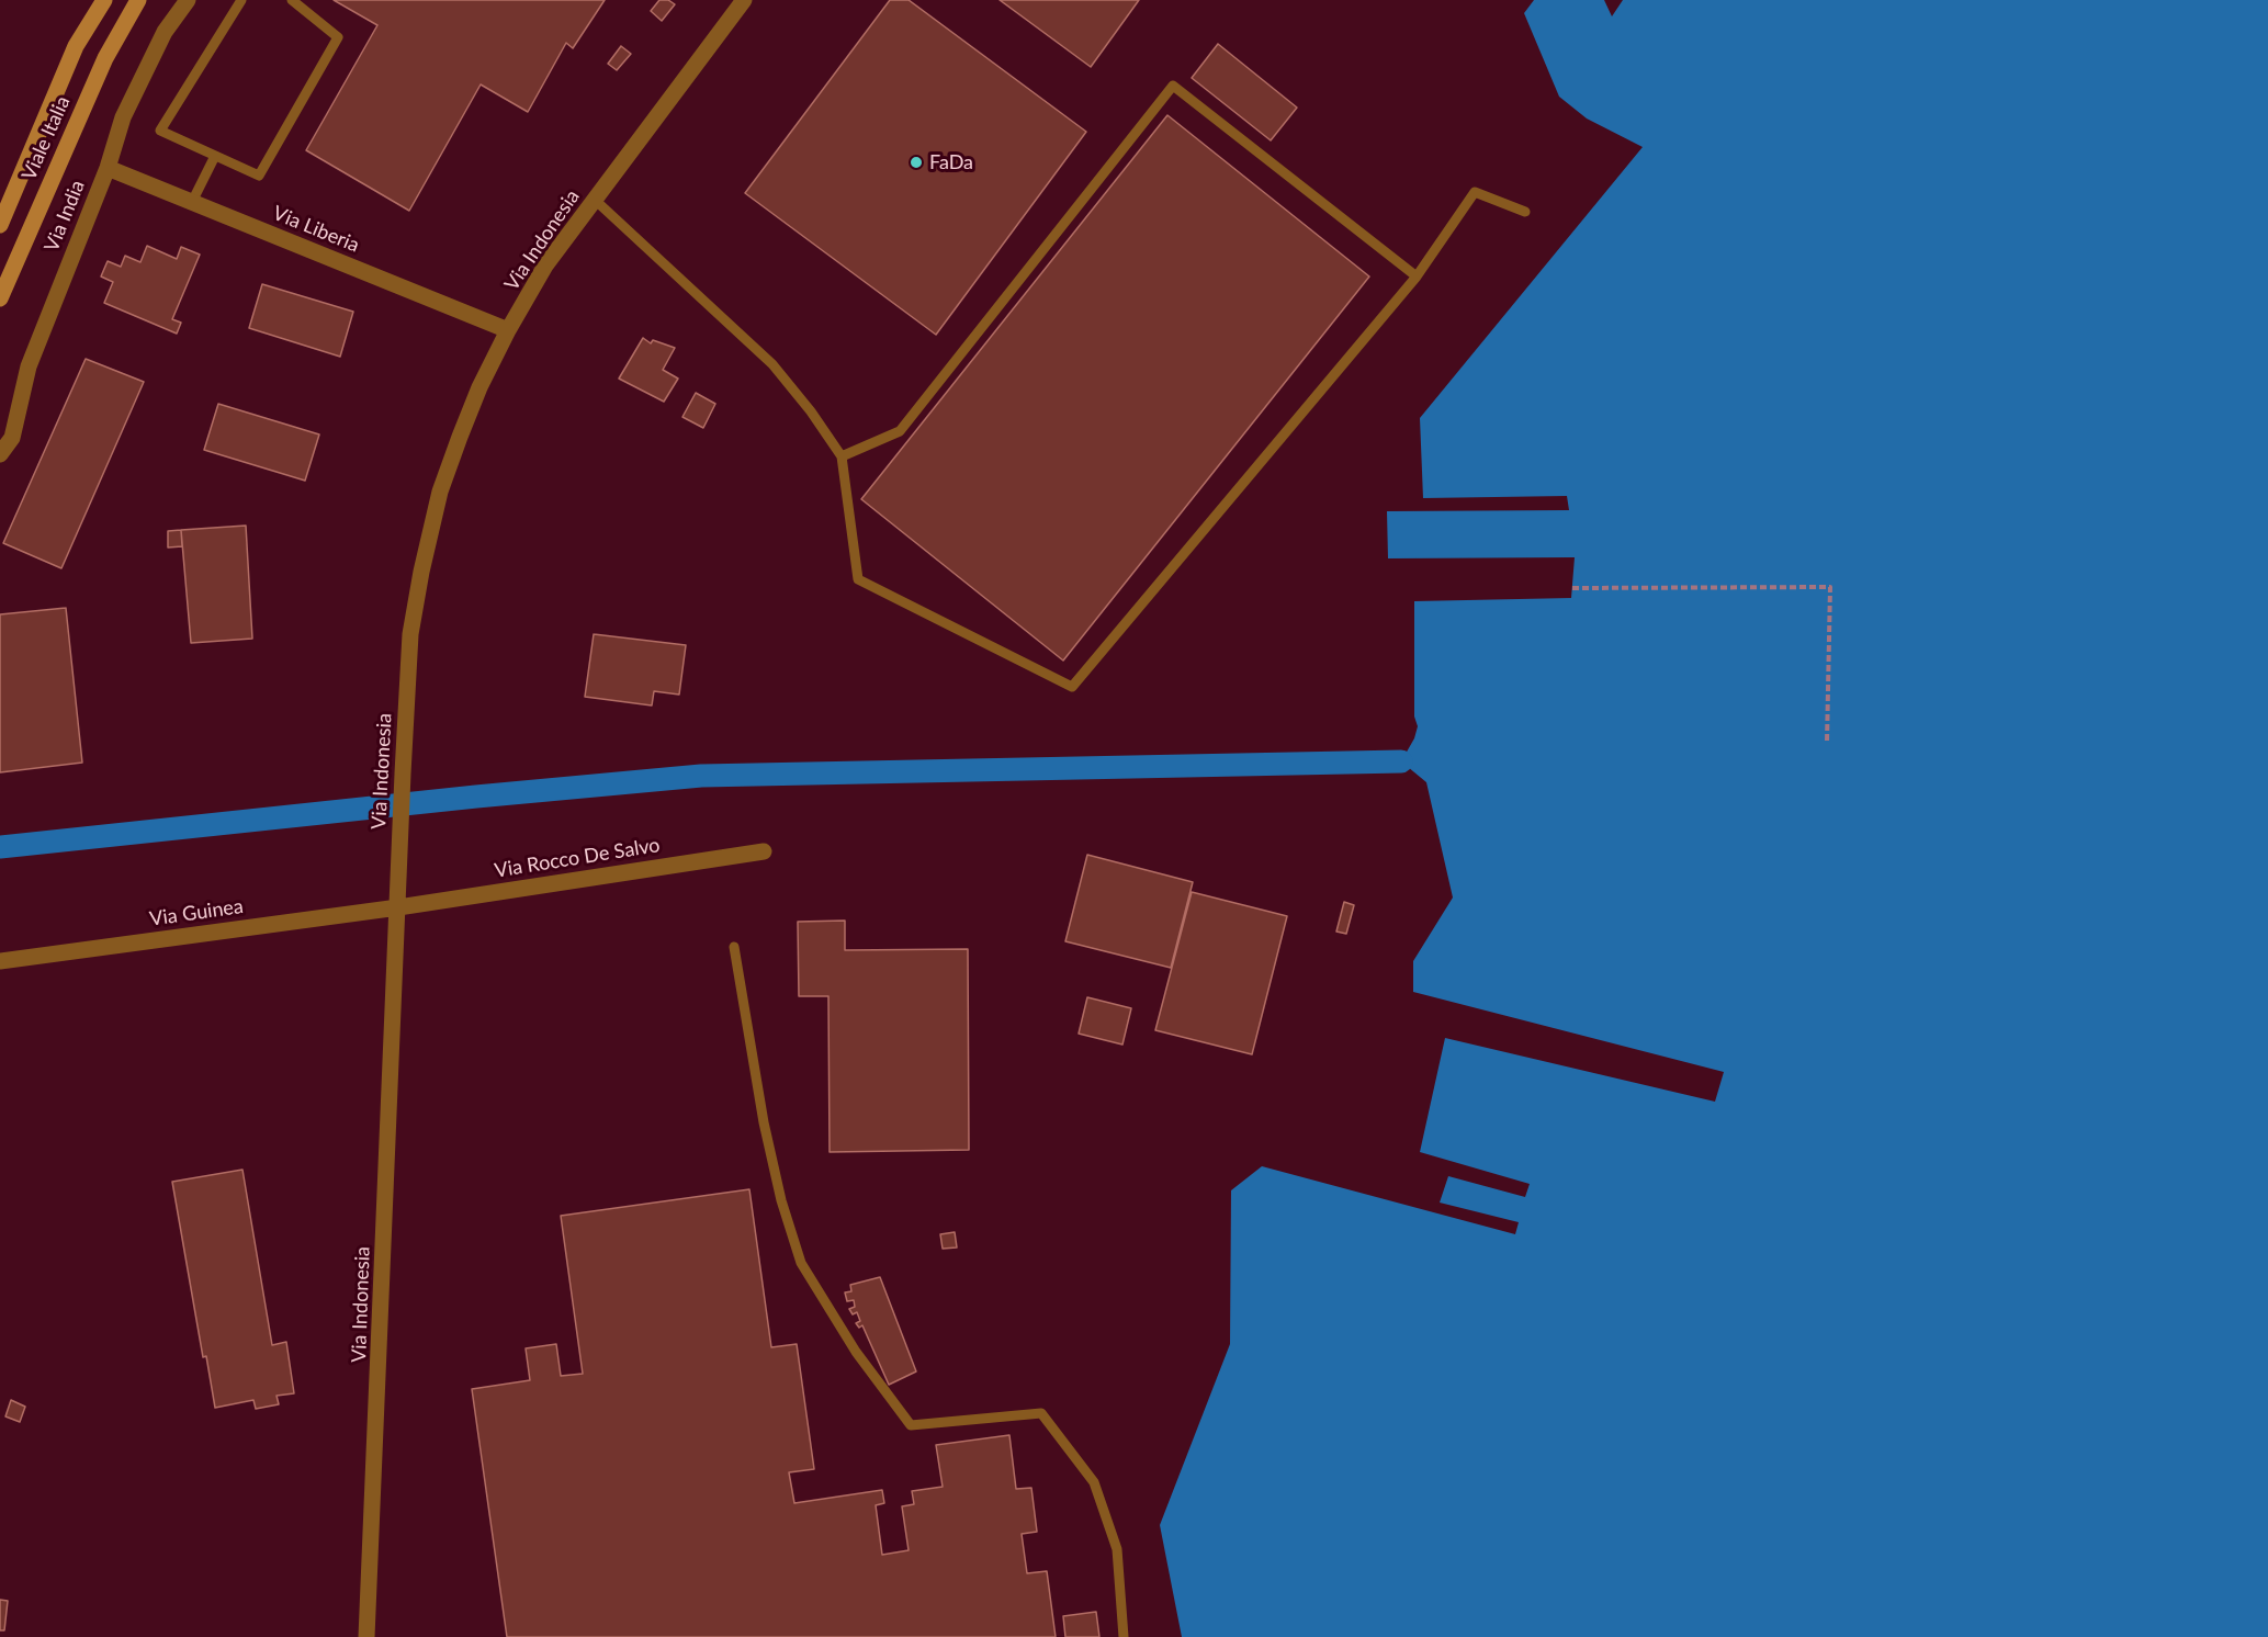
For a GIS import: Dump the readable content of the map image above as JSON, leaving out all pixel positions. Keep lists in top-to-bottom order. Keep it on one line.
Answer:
{"streets":{"main road":["Viale Italia"],"street":["Via India","Via Liberia","Via Indonesia","Via Rocco De Salvo","Via Guinea"]},"crossings":[["Via India","Via Liberia"],["Via Liberia","Via Indonesia"],["Via Indonesia","Via Rocco De Salvo"],["Via Indonesia","Via Guinea"],["Via Rocco De Salvo","Via Guinea"]],"places":["FaDa"]}
